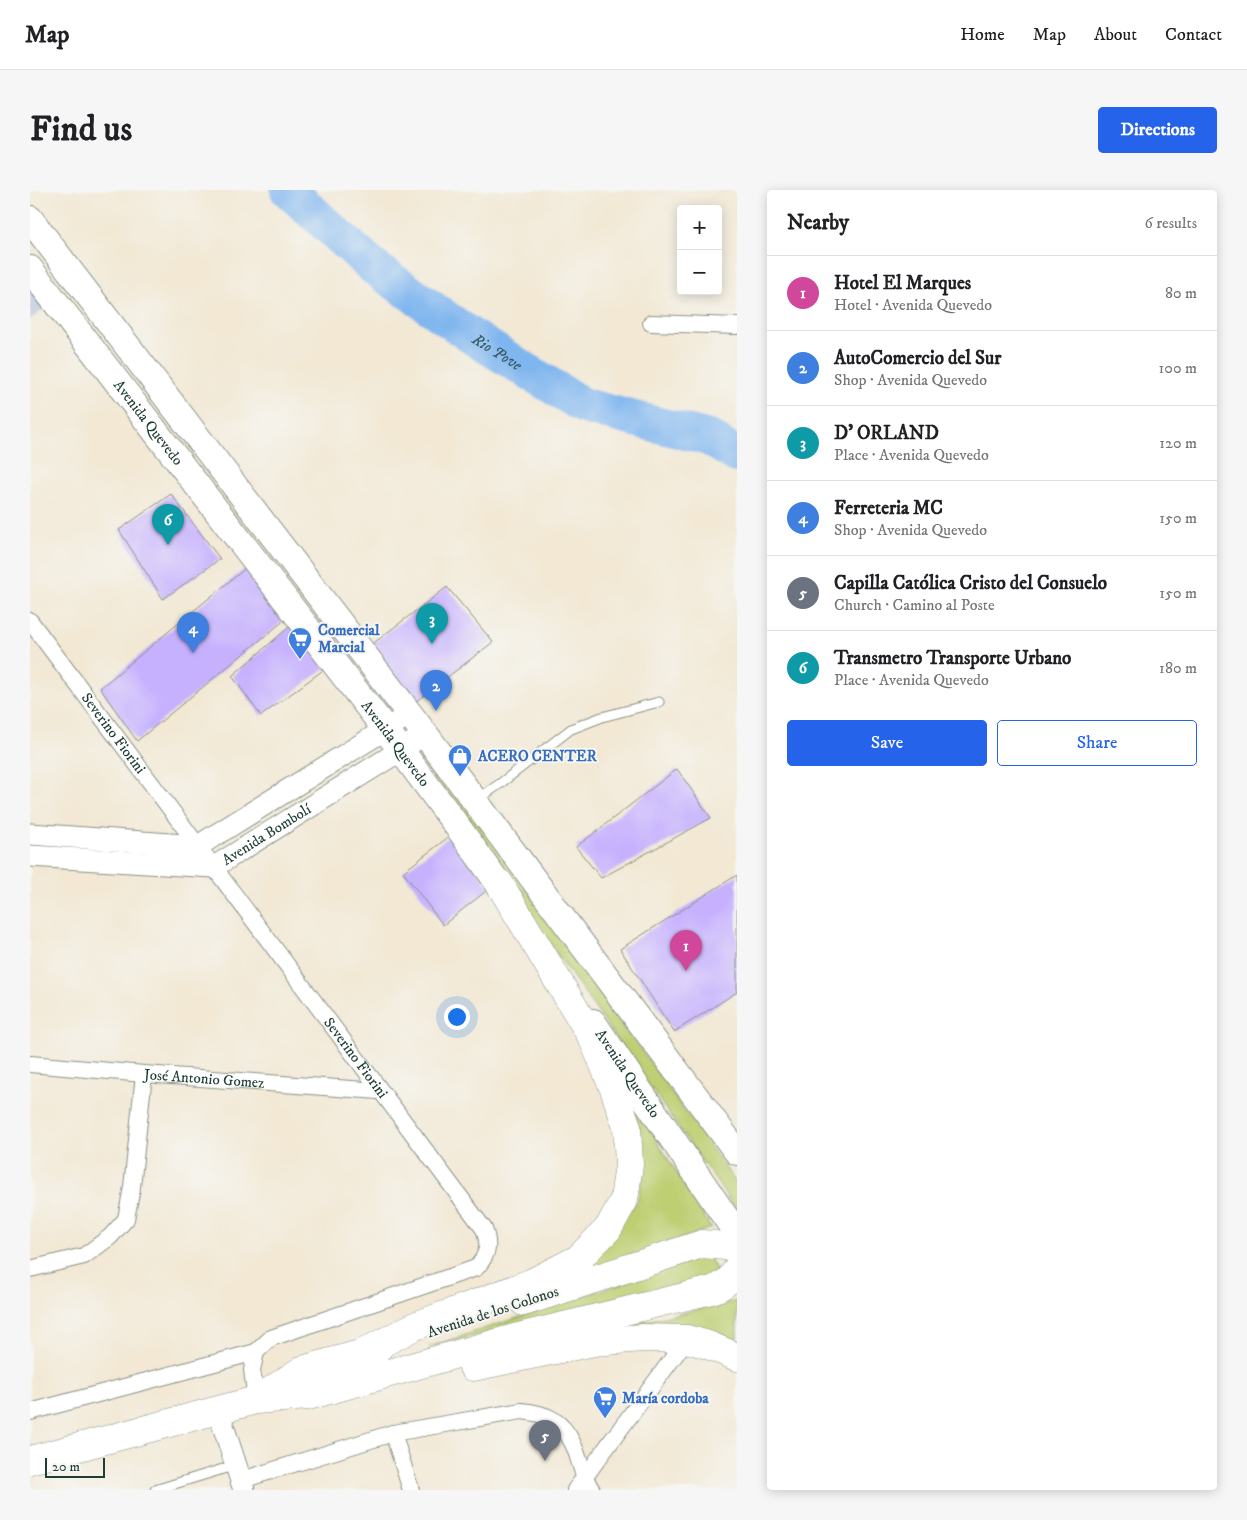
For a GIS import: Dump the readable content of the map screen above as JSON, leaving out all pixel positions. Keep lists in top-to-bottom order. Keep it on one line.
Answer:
{"streets":{"highway":["Avenida de los Colonos"],"main road":["Avenida Quevedo"],"street":["Severino Fiorini","Avenida Bombolí","José Antonio Gomez"]},"crossings":[["Avenida Quevedo","Avenida Bombolí"],["Severino Fiorini","Avenida Bombolí"],["Severino Fiorini","José Antonio Gomez"]],"water":["Rio Pove"],"places":{"supermarket":["Comercial Marcial","María cordoba"],"shop":["ACERO CENTER"]},"scale_bar":"20 m","page":{"header":"Map","nav":["Home","Map","About","Contact"],"buttons":["Directions",["Save","Share"]],"title":"Find us","heading":["Nearby","6 results"],"map_buttons":["+","−"],"list":[{"mark":"1","name":"Hotel El Marques","note":"Hotel · Avenida Quevedo","value":"80 m"},{"mark":"2","name":"AutoComercio del Sur","note":"Shop · Avenida Quevedo","value":"100 m"},{"mark":"3","name":"D' ORLAND","note":"Place · Avenida Quevedo","value":"120 m"},{"mark":"4","name":"Ferreteria MC","note":"Shop · Avenida Quevedo","value":"150 m"},{"mark":"5","name":"Capilla Católica Cristo del Consuelo","note":"Church · Camino al Poste","value":"150 m"},{"mark":"6","name":"Transmetro Transporte Urbano","note":"Place · Avenida Quevedo","value":"180 m"}],"pins":["6","3","4","2","1","5"],"scale":"20 m"}}
